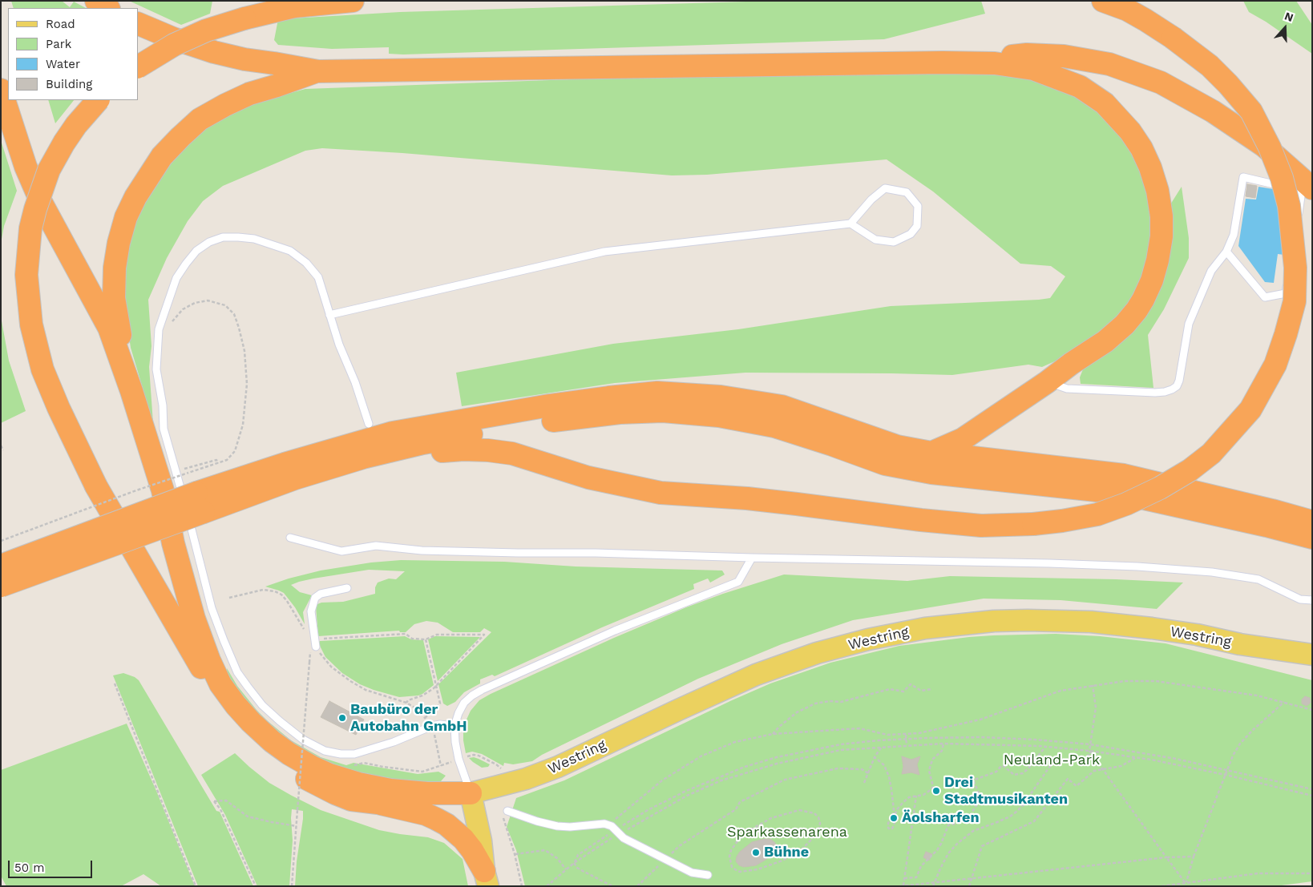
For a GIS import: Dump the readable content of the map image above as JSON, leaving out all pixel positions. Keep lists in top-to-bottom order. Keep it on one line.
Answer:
{"streets":{"main road":["Westring"]},"parks":["Neuland-Park","Sparkassenarena"],"places":["Baubüro der Autobahn GmbH","Drei Stadtmusikanten","Äolsharfen","Bühne"],"legend":["Road","Park","Water","Building"],"scale_bar":"50 m","north":"top"}
